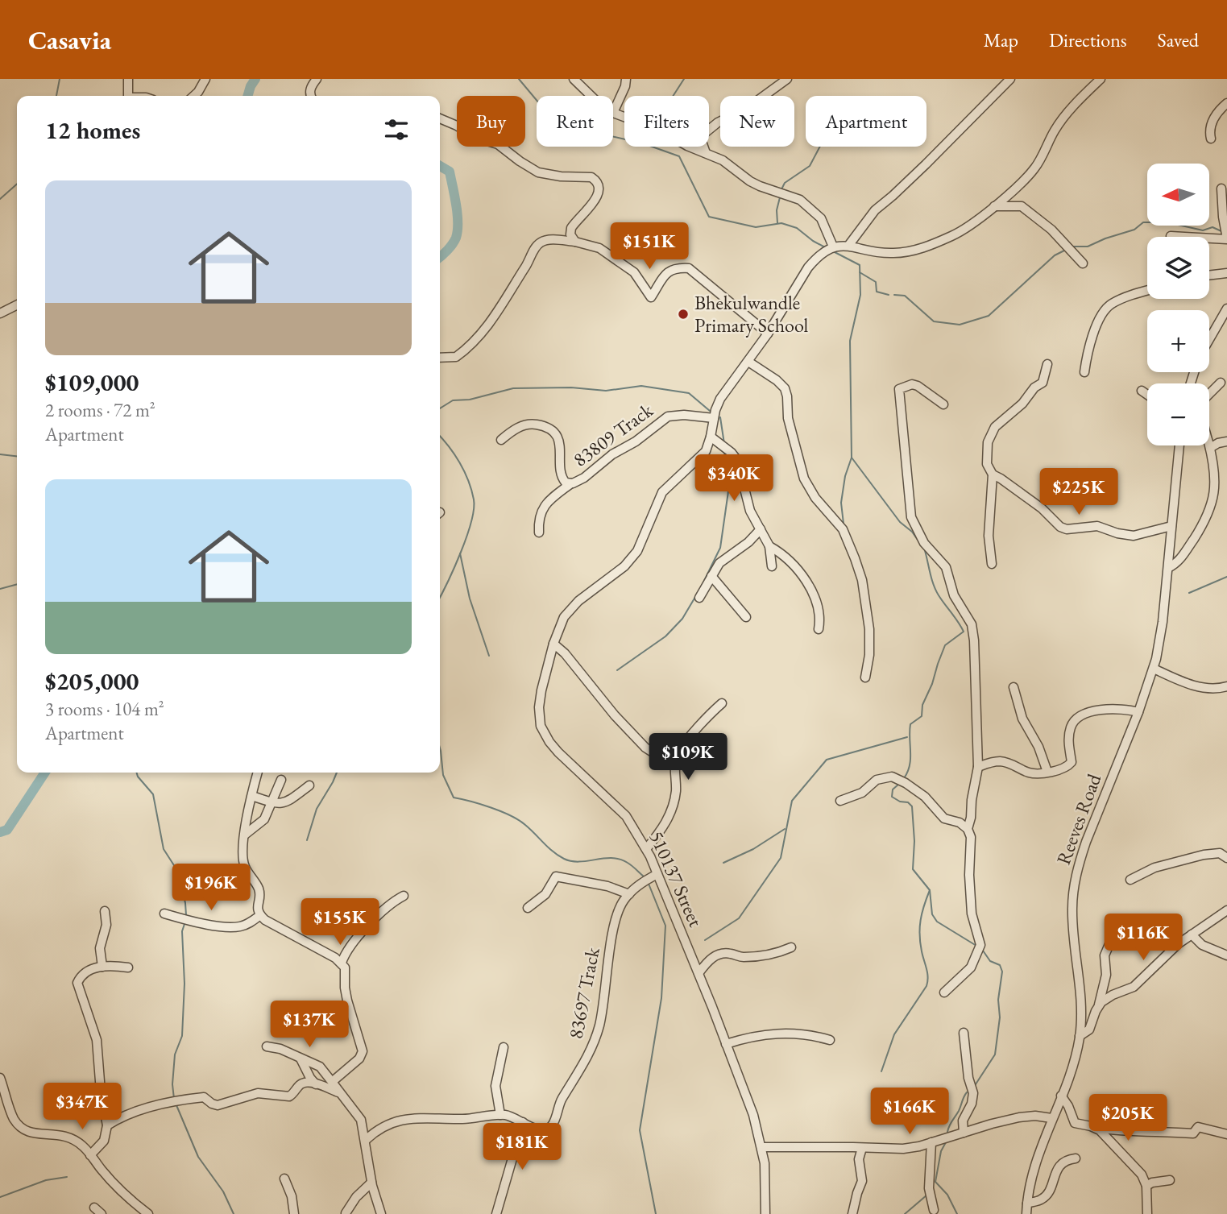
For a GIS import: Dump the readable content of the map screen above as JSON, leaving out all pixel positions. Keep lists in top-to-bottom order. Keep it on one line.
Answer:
{"streets":{"street":["83809 Track","Reeves Road","510137 Street","83697 Track"]},"crossings":[["83809 Track","510137 Street"],["510137 Street","83697 Track"]],"places":["Bhekulwandle Primary School"],"north":"left","page":{"header":"Casavia","nav":["Map","Directions","Saved"],"chip":["Buy","Rent","Filters","New","Apartment"],"heading":"12 homes","map_buttons":["+","−"],"list":[{"name":"$109,000","note":"2 rooms · 72 m² · Apartment"},{"name":"$205,000","note":"3 rooms · 104 m² · Apartment"}],"price":["$151K","$340K","$225K","$109K","$196K","$155K","$116K","$137K","$347K","$166K","$205K","$181K"]}}
